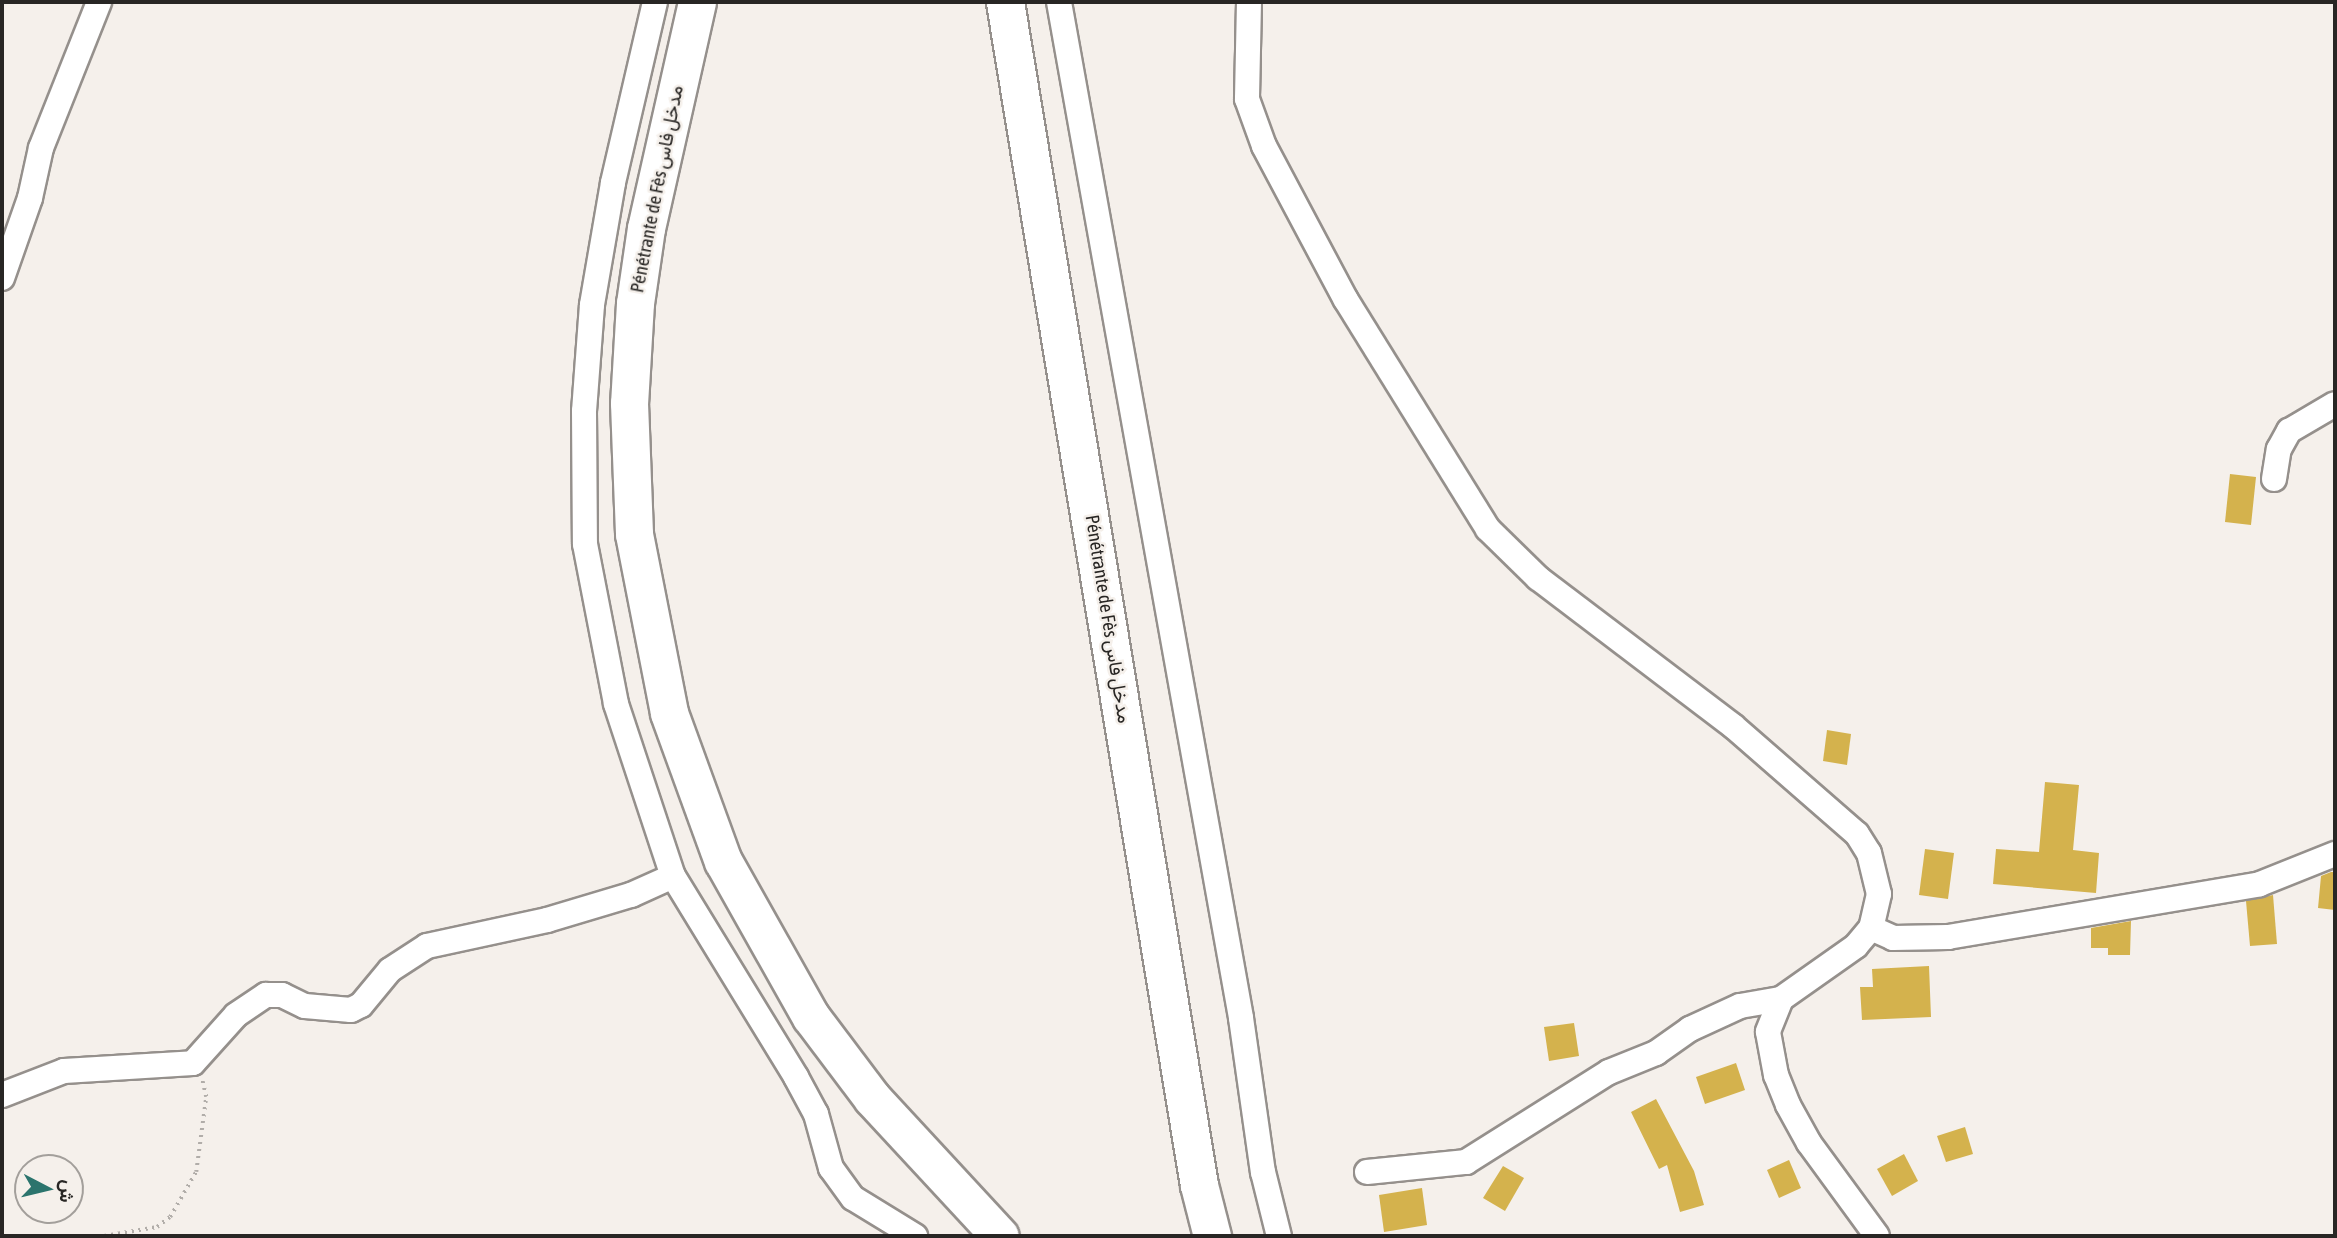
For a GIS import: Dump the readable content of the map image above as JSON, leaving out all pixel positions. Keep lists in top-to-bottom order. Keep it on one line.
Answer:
{"streets":{"highway":["Pénétrante de Fès مدخل فاس"]},"north":"right"}
